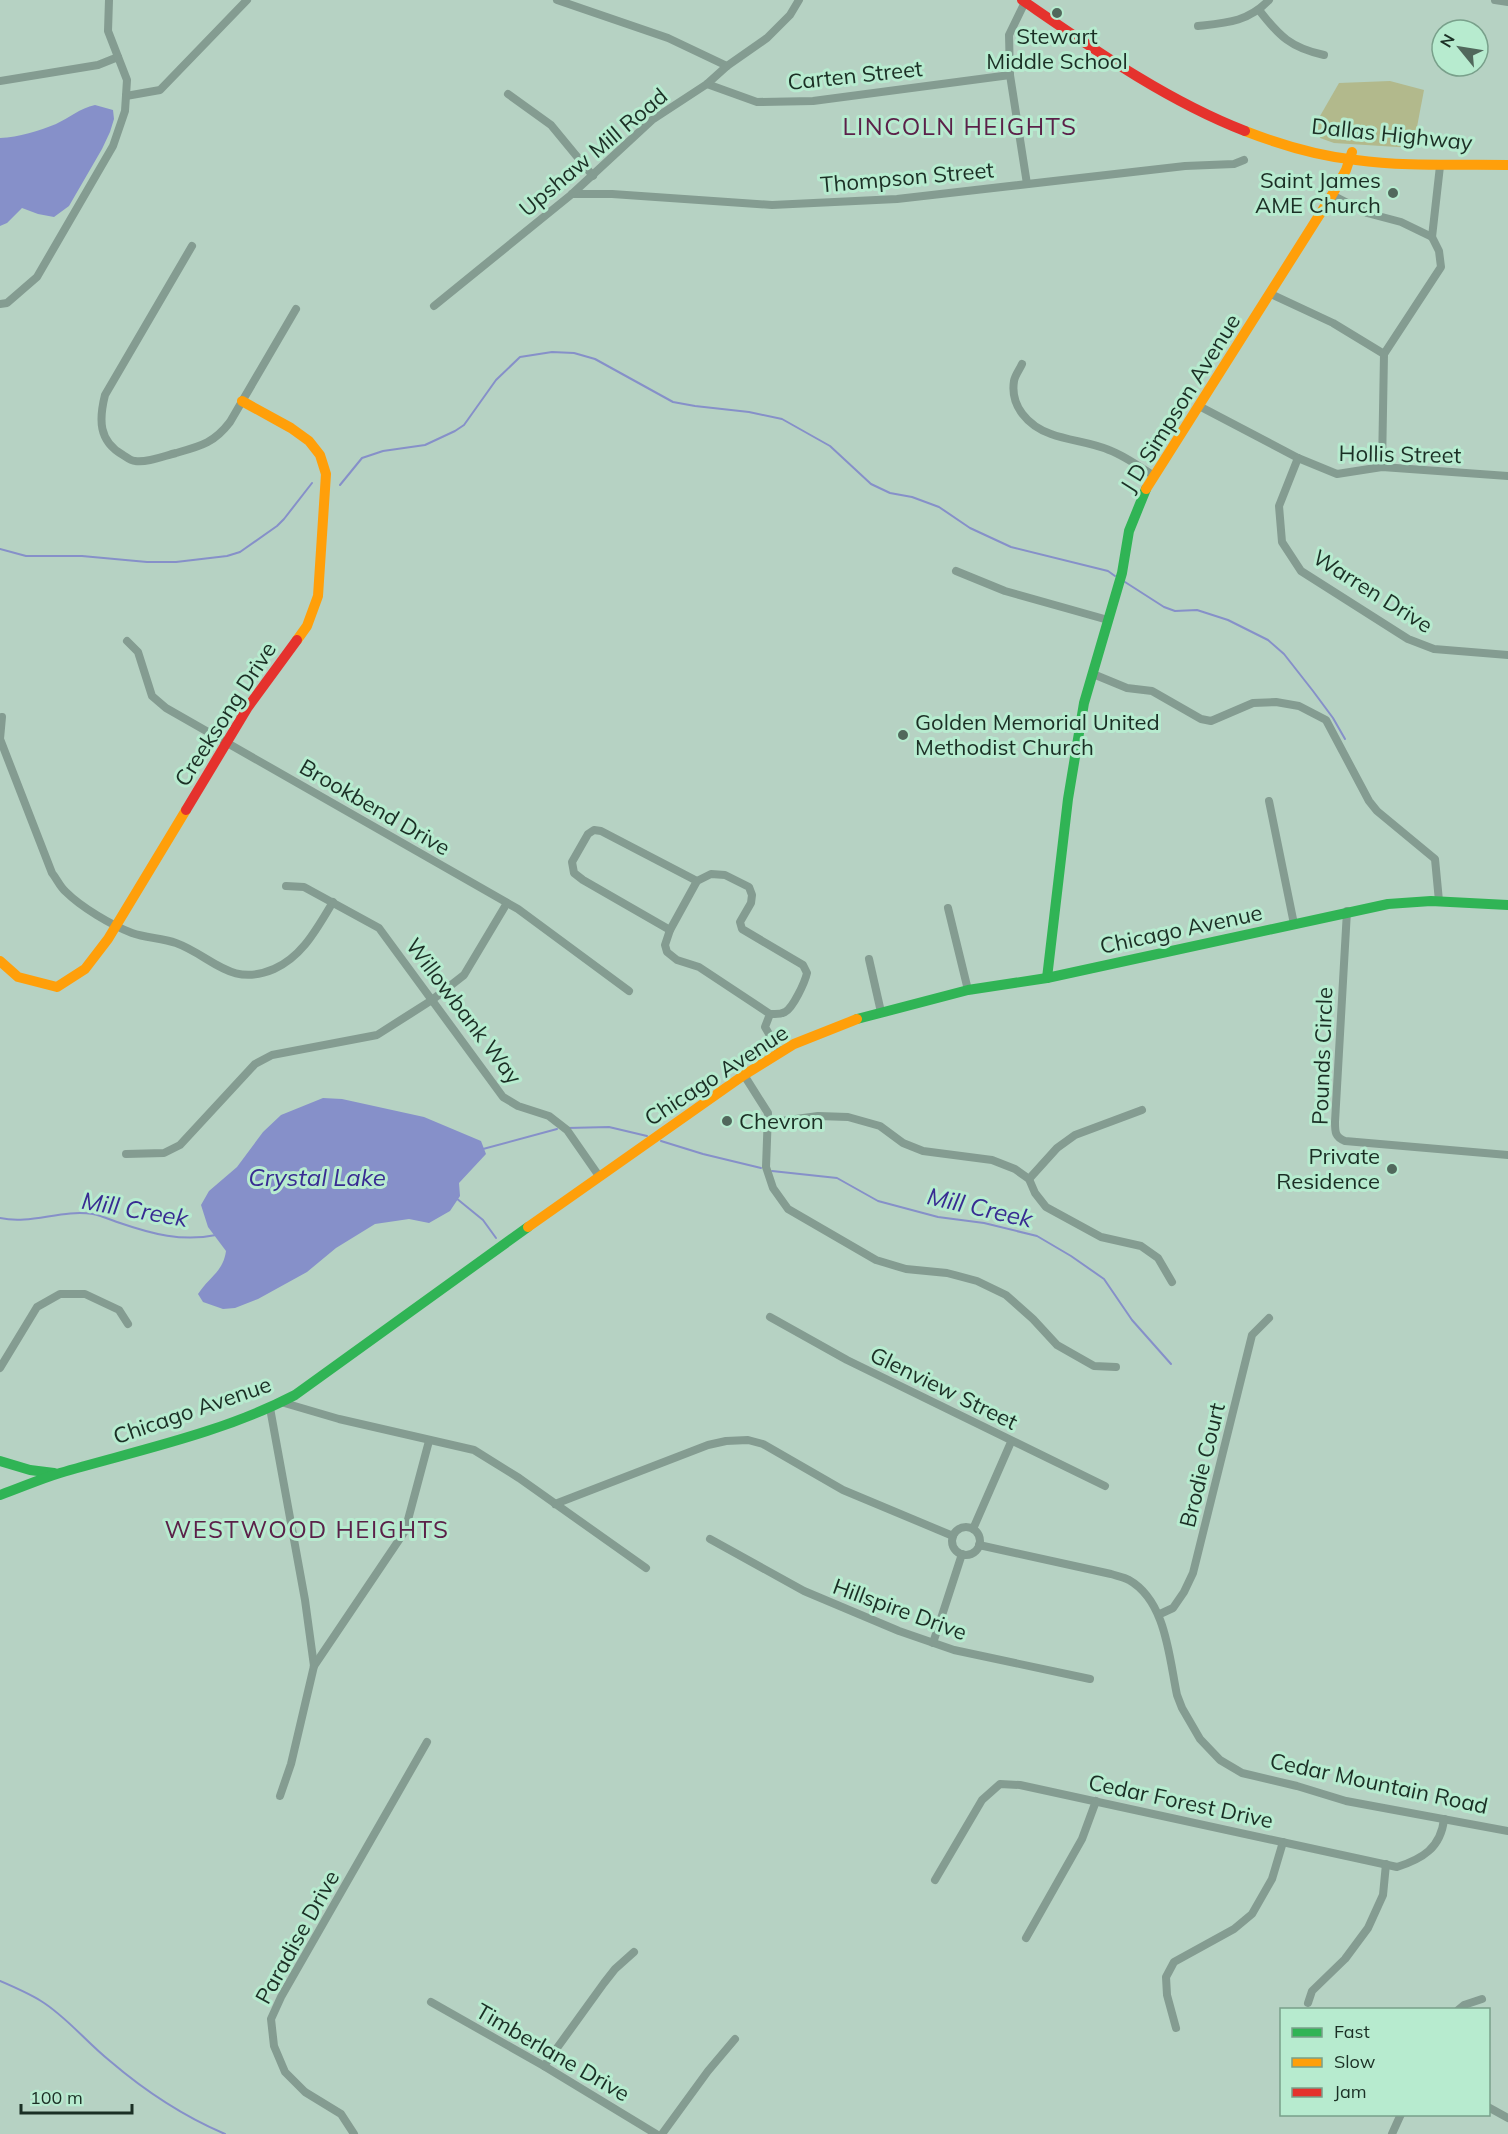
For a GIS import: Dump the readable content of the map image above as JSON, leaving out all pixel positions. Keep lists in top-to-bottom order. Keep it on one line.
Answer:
{"streets":{"street":["Carten Street","Dallas Highway","Upshaw Mill Road","Thompson Street","J D Simpson Avenue","Hollis Street","Warren Drive","Creeksong Drive","Brookbend Drive","Chicago Avenue","Willowbank Way","Pounds Circle","Glenview Street","Brodie Court","Hillspire Drive","Cedar Mountain Road","Cedar Forest Drive","Paradise Drive","Timberlane Drive"]},"crossings":[["Carten Street","Upshaw Mill Road"],["Dallas Highway","J D Simpson Avenue"],["Upshaw Mill Road","Thompson Street"],["J D Simpson Avenue","Hollis Street"],["J D Simpson Avenue","Chicago Avenue"],["Hollis Street","Warren Drive"],["Creeksong Drive","Brookbend Drive"],["Chicago Avenue","Willowbank Way"],["Chicago Avenue","Pounds Circle"],["Brodie Court","Cedar Mountain Road"],["Cedar Mountain Road","Cedar Forest Drive"]],"districts":["LINCOLN HEIGHTS","WESTWOOD HEIGHTS"],"water":["Crystal Lake","Mill Creek"],"places":["Stewart Middle School","Saint James AME Church","Golden Memorial United Methodist Church","Chevron","Private Residence"],"legend":["Fast","Slow","Jam"],"scale_bar":"100 m","north":"top left"}
